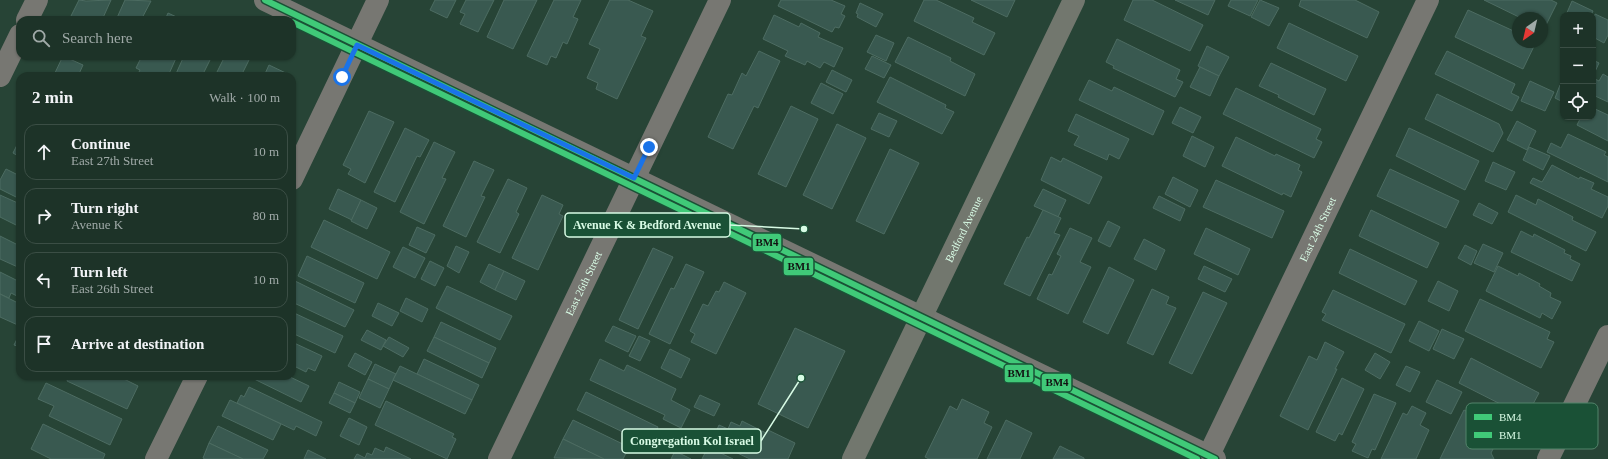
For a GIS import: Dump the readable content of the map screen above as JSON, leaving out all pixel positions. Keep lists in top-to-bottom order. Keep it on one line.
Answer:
{"streets":{"main road":["Bedford Avenue"],"street":["East 24th Street","East 26th Street"]},"places":["Avenue K & Bedford Avenue","Congregation Kol Israel"],"lines":["transit line BM4","transit line BM1"],"legend":["BM4","BM1"],"north":"bottom left","page":{"map_buttons":["+","−"],"search":"Search here","heading":["2 min","Walk · 100 m"],"list":[["Continue","East 27th Street","10 m"],["Turn right","Avenue K","80 m"],["Turn left","East 26th Street","10 m"],"Arrive at destination"]}}
